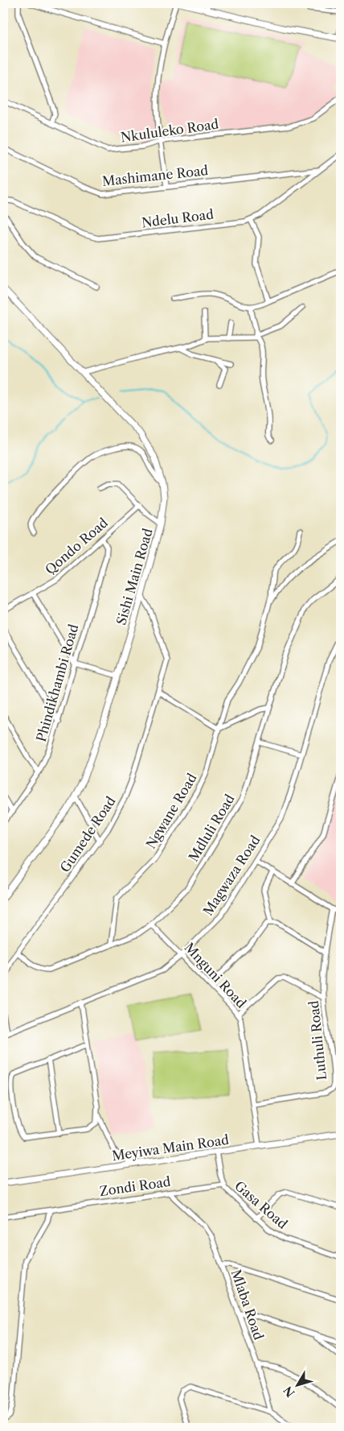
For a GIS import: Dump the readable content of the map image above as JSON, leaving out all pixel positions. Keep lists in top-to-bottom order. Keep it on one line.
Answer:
{"streets":{"street":["Nkululeko Road","Mashimane Road","Ndelu Road","Qondo Road","Sishi Main Road","Phindikhambi Road","Ngwane Road","Mdluli Road","Gumede Road","Magwaza Road","Mnguni Road","Luthuli Road","Meyiwa Main Road","Zondi Road","Gasa Road","Mlaba Road"]},"crossings":[["Mashimane Road","Ndelu Road"],["Qondo Road","Phindikhambi Road"],["Sishi Main Road","Gumede Road"],["Ngwane Road","Mdluli Road"],["Mdluli Road","Gumede Road"],["Mdluli Road","Mnguni Road"],["Magwaza Road","Mnguni Road"],["Mnguni Road","Luthuli Road"],["Mnguni Road","Meyiwa Main Road"],["Meyiwa Main Road","Gasa Road"],["Zondi Road","Gasa Road"],["Zondi Road","Mlaba Road"]],"north":"bottom left"}
